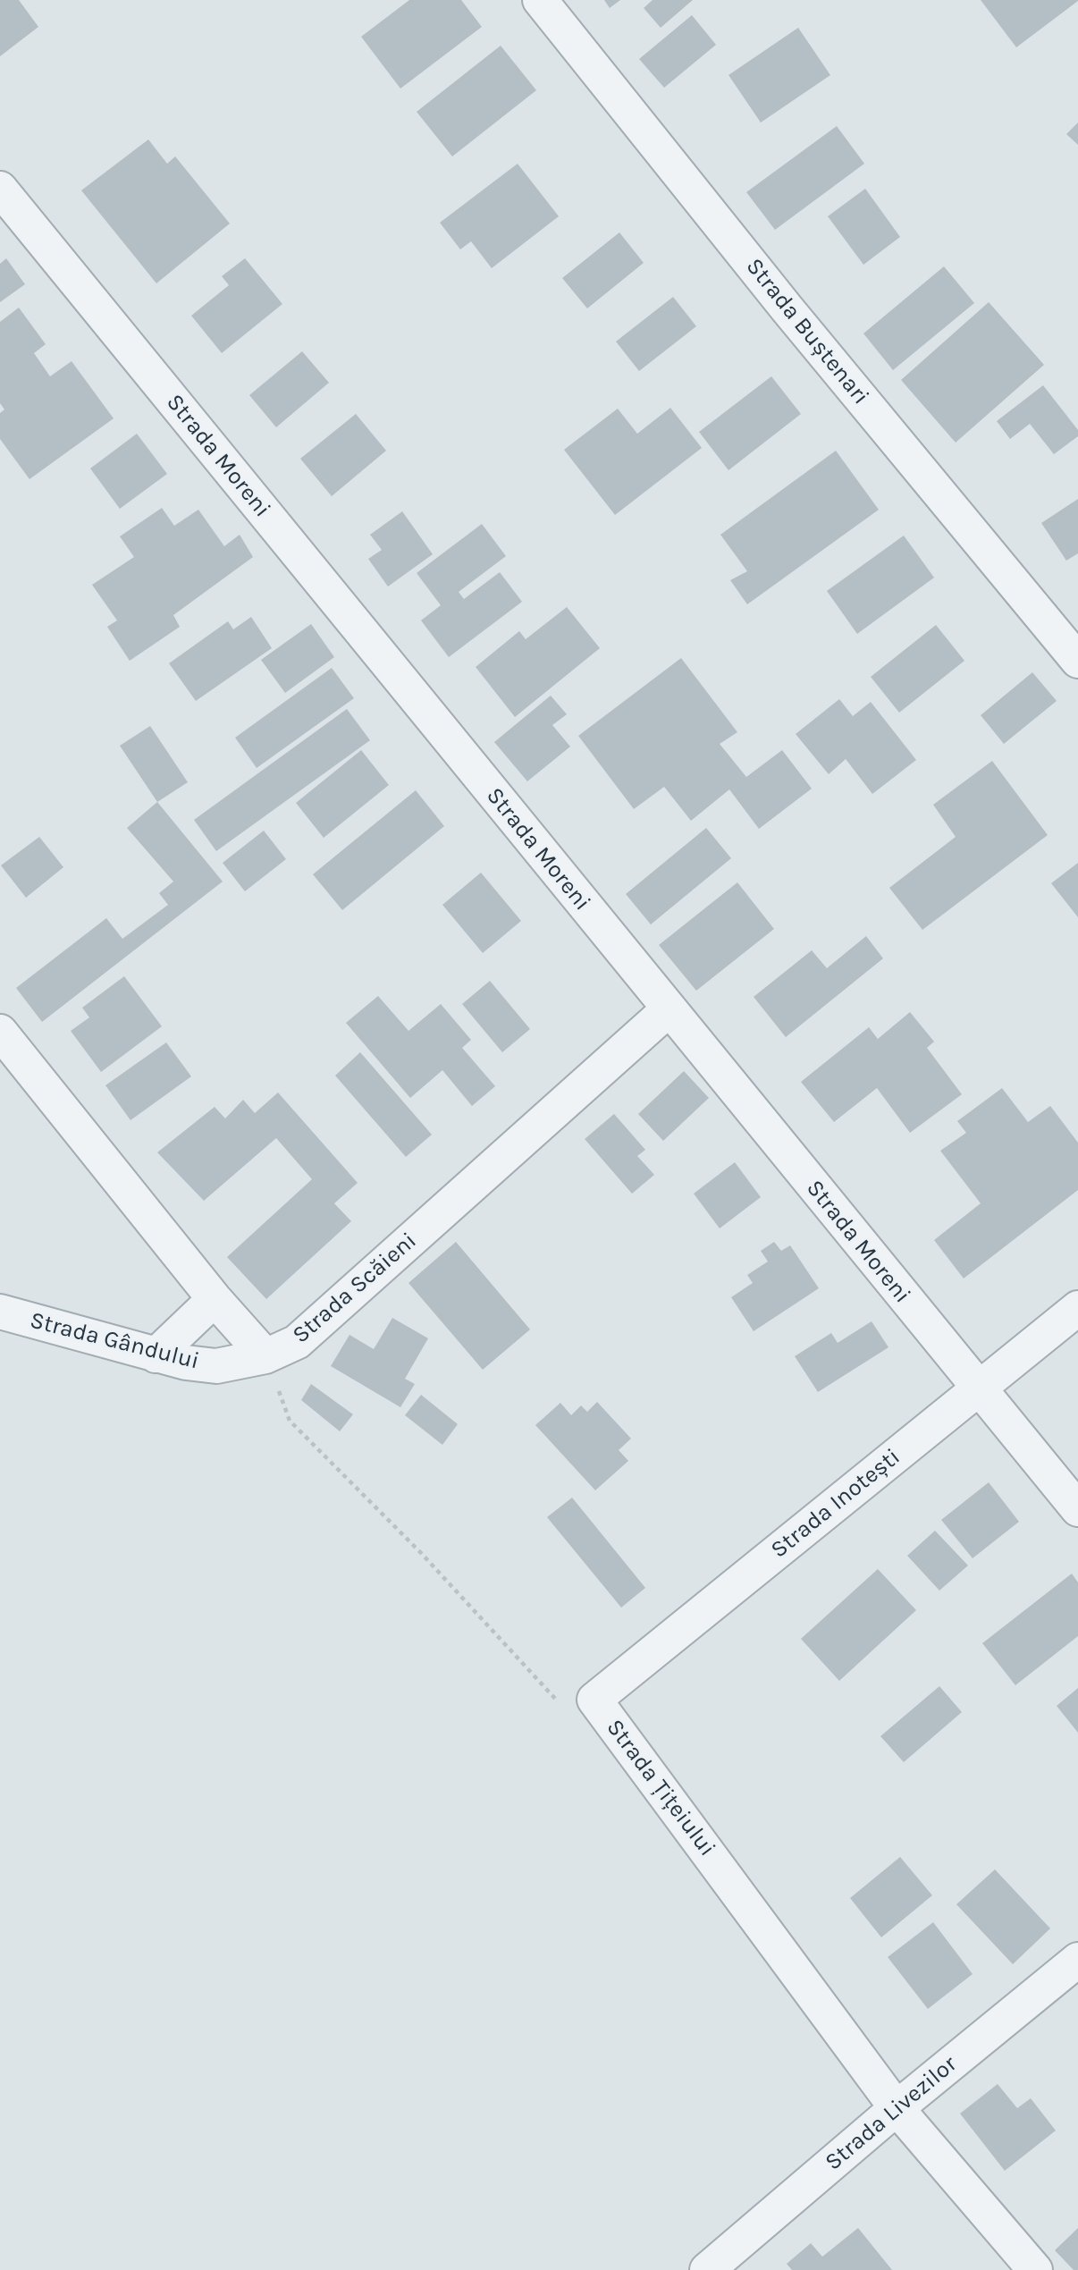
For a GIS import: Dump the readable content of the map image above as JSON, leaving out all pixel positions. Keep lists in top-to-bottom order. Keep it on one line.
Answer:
{"streets":{"street":["Strada Buștenari","Strada Moreni","Strada Scăieni","Strada Gândului","Strada Inotești","Strada Țițeiului","Strada Livezilor"]},"crossings":[["Strada Moreni","Strada Scăieni"],["Strada Moreni","Strada Inotești"],["Strada Scăieni","Strada Gândului"],["Strada Scăieni","Strada Țițeiului"],["Strada Gândului","Strada Țițeiului"],["Strada Inotești","Strada Țițeiului"],["Strada Țițeiului","Strada Livezilor"]]}
